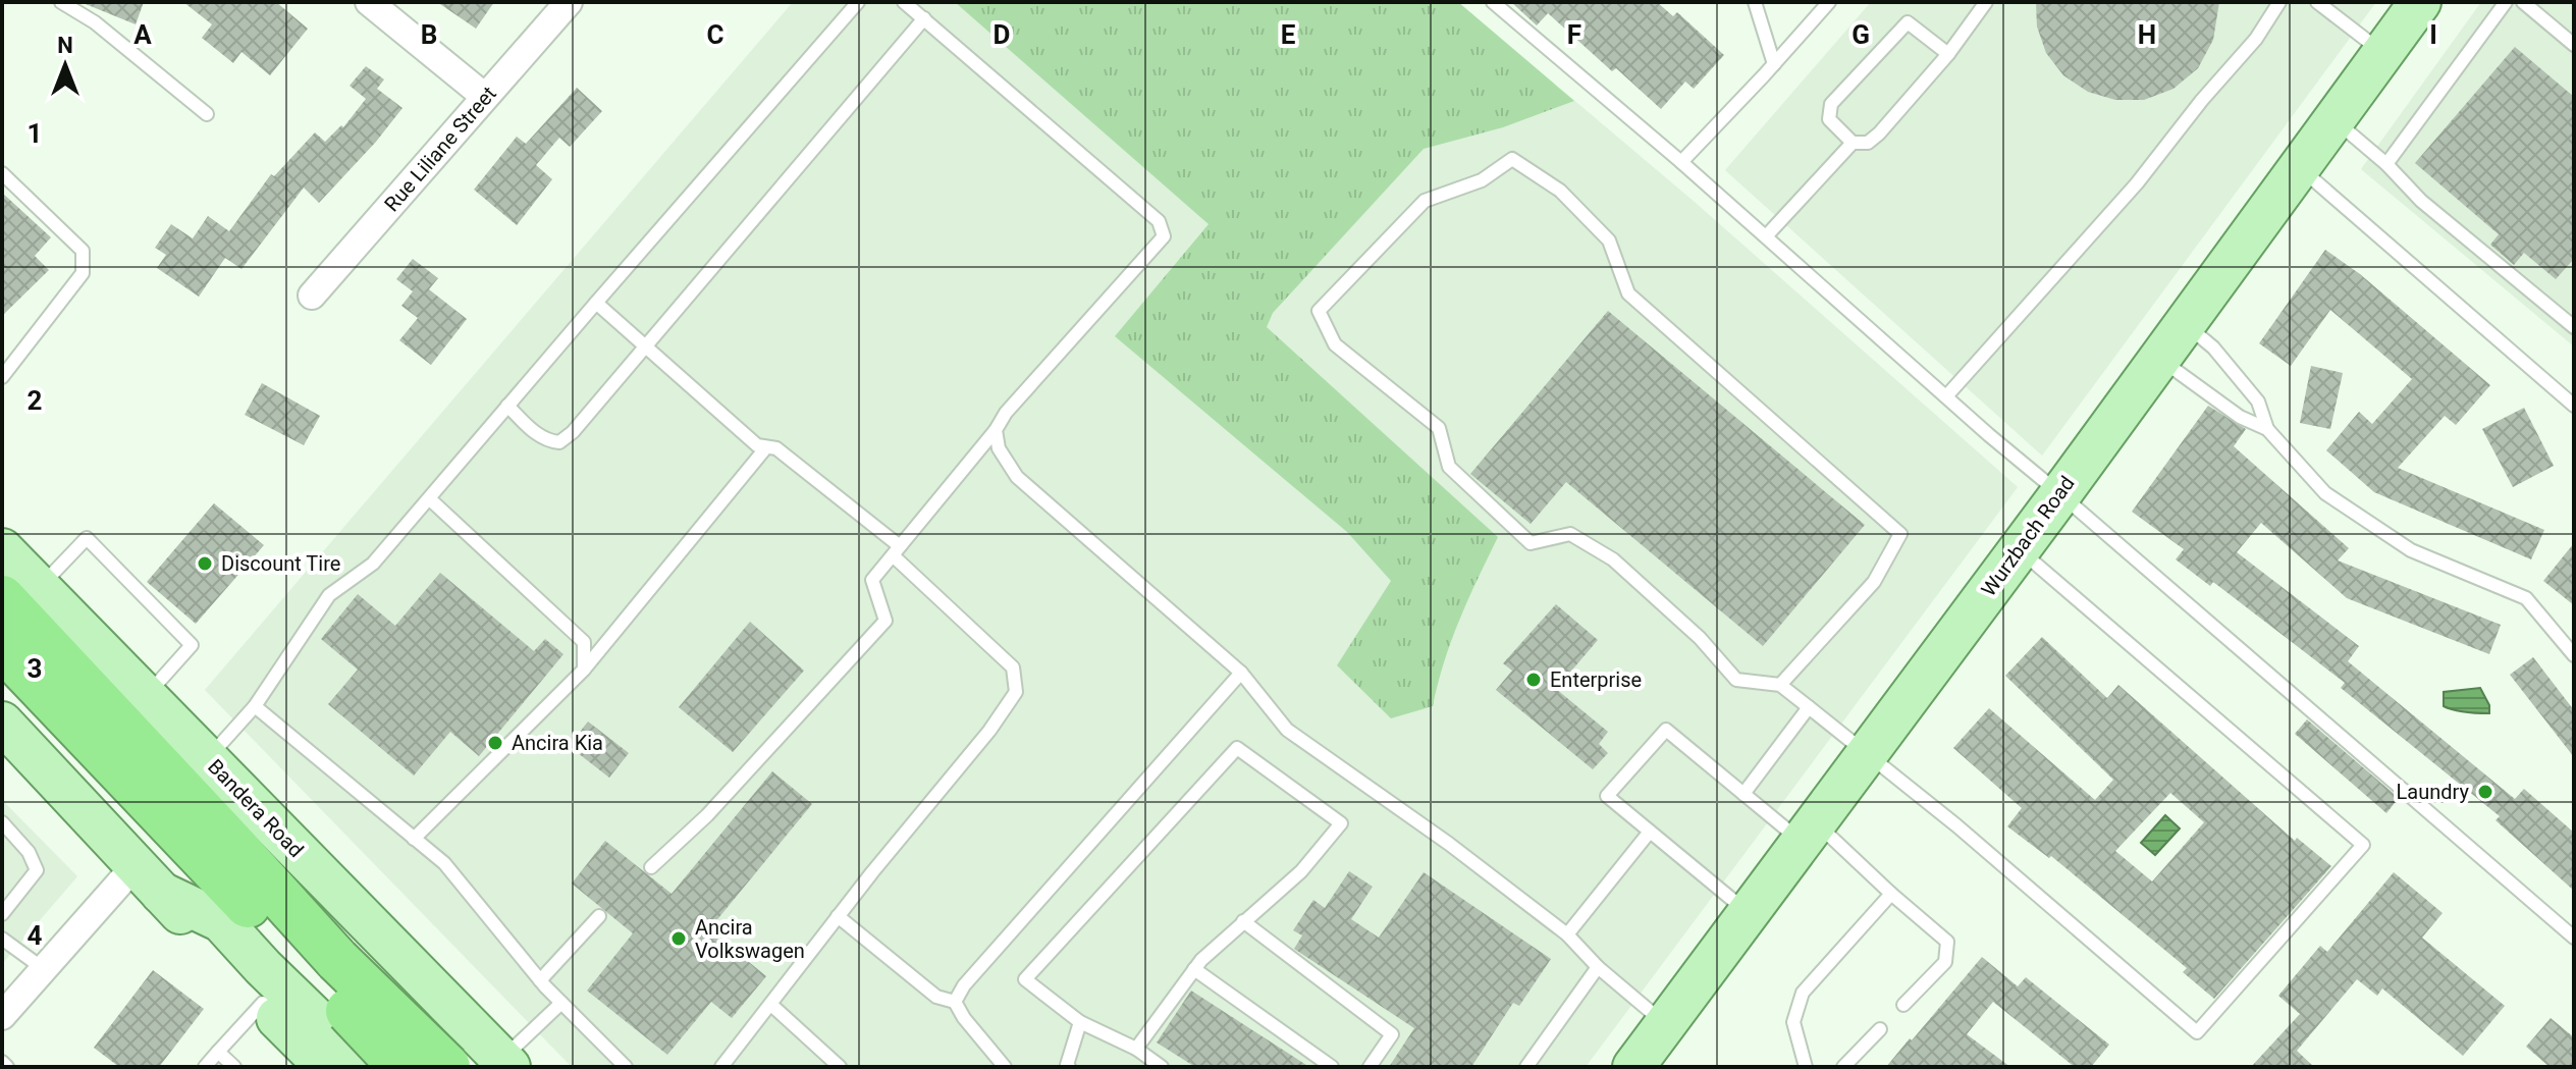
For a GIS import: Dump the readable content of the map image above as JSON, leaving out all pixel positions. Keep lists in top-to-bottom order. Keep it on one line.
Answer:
{"streets":{"main road":["Wurzbach Road","Bandera Road"],"street":["Rue Liliane Street"]},"places":["Discount Tire","Enterprise","Ancira Kia","Laundry","Ancira Volkswagen"],"north":"top","grid":{"columns":["A","B","C","D","E","F","G","H","I"],"rows":["1","2","3","4"]}}
